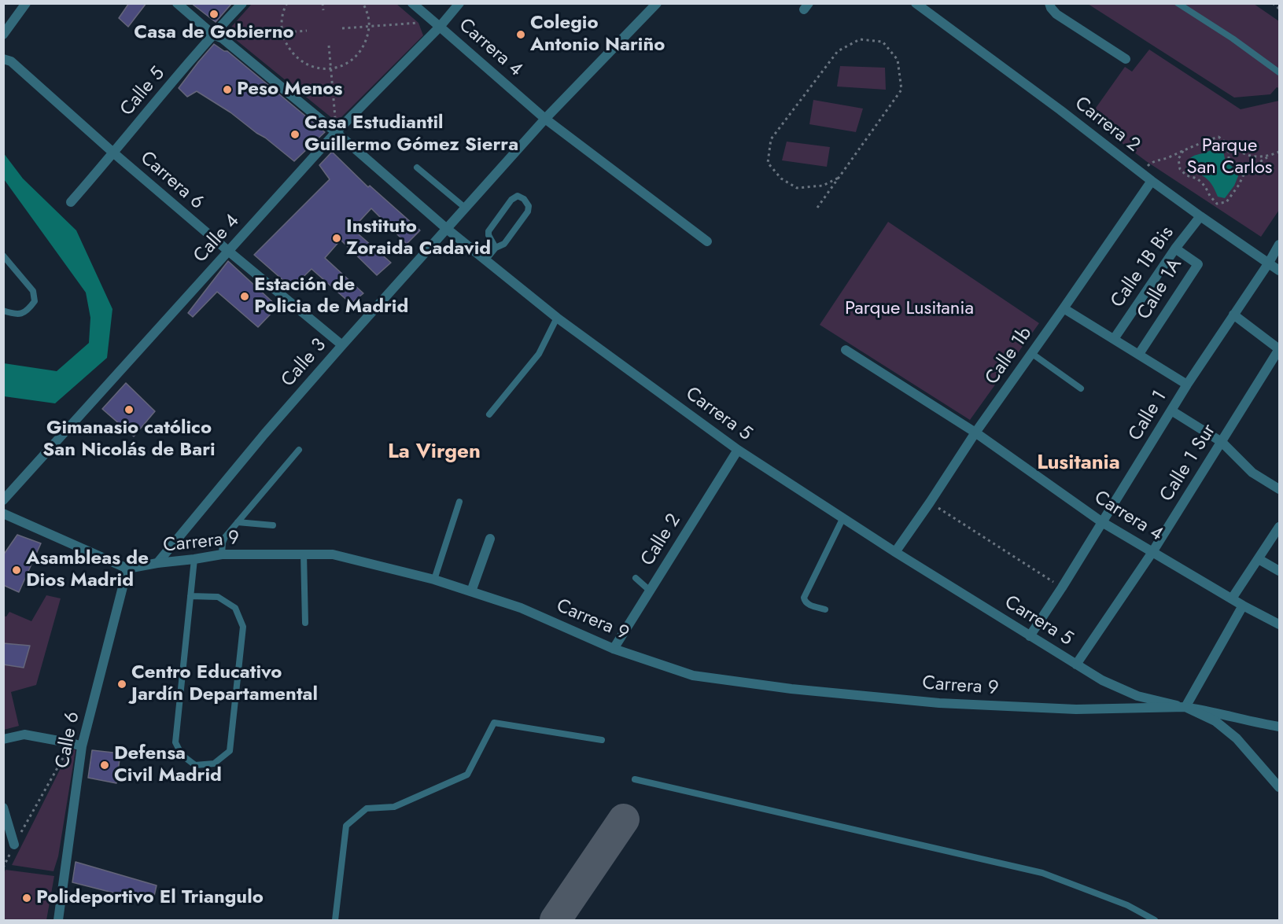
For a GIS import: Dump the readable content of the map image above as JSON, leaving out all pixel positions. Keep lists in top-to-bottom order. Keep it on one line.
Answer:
{"streets":{"street":["Carrera 4","Calle 5","Carrera 2","Carrera 6","Calle 4","Calle 1B Bis","Calle 1A","Calle 1b","Calle 3","Carrera 5","Calle 1","Calle 1 Sur","Calle 2","Carrera 9","Calle 6"]},"crossings":[["Carrera 4","Calle 4"],["Carrera 4","Calle 1b"],["Carrera 4","Calle 3"],["Carrera 4","Calle 1"],["Carrera 4","Calle 1 Sur"],["Calle 5","Carrera 6"],["Calle 5","Carrera 5"],["Carrera 2","Calle 1B Bis"],["Carrera 2","Calle 1b"],["Carrera 2","Calle 1"],["Carrera 6","Calle 4"],["Carrera 6","Calle 3"],["Calle 4","Carrera 5"],["Calle 1B Bis","Calle 1A"],["Calle 1b","Carrera 5"],["Calle 3","Carrera 5"],["Calle 3","Carrera 9"],["Carrera 5","Calle 1"],["Carrera 5","Calle 1 Sur"],["Carrera 5","Calle 2"],["Carrera 5","Carrera 9"],["Calle 2","Carrera 9"],["Carrera 9","Calle 6"]],"districts":["La Virgen","Lusitania"],"parks":["Parque San Carlos","Parque Lusitania"],"places":["Casa de Gobierno","Colegio Antonio Nariño","Peso Menos","Casa Estudiantil Guillermo Gómez Sierra","Instituto Zoraida Cadavid","Estación de Policia de Madrid","Gimanasio católico San Nicolás de Bari","Asambleas de Dios Madrid","Centro Educativo Jardín Departamental","Defensa Civil Madrid","Polideportivo El Triangulo"]}
